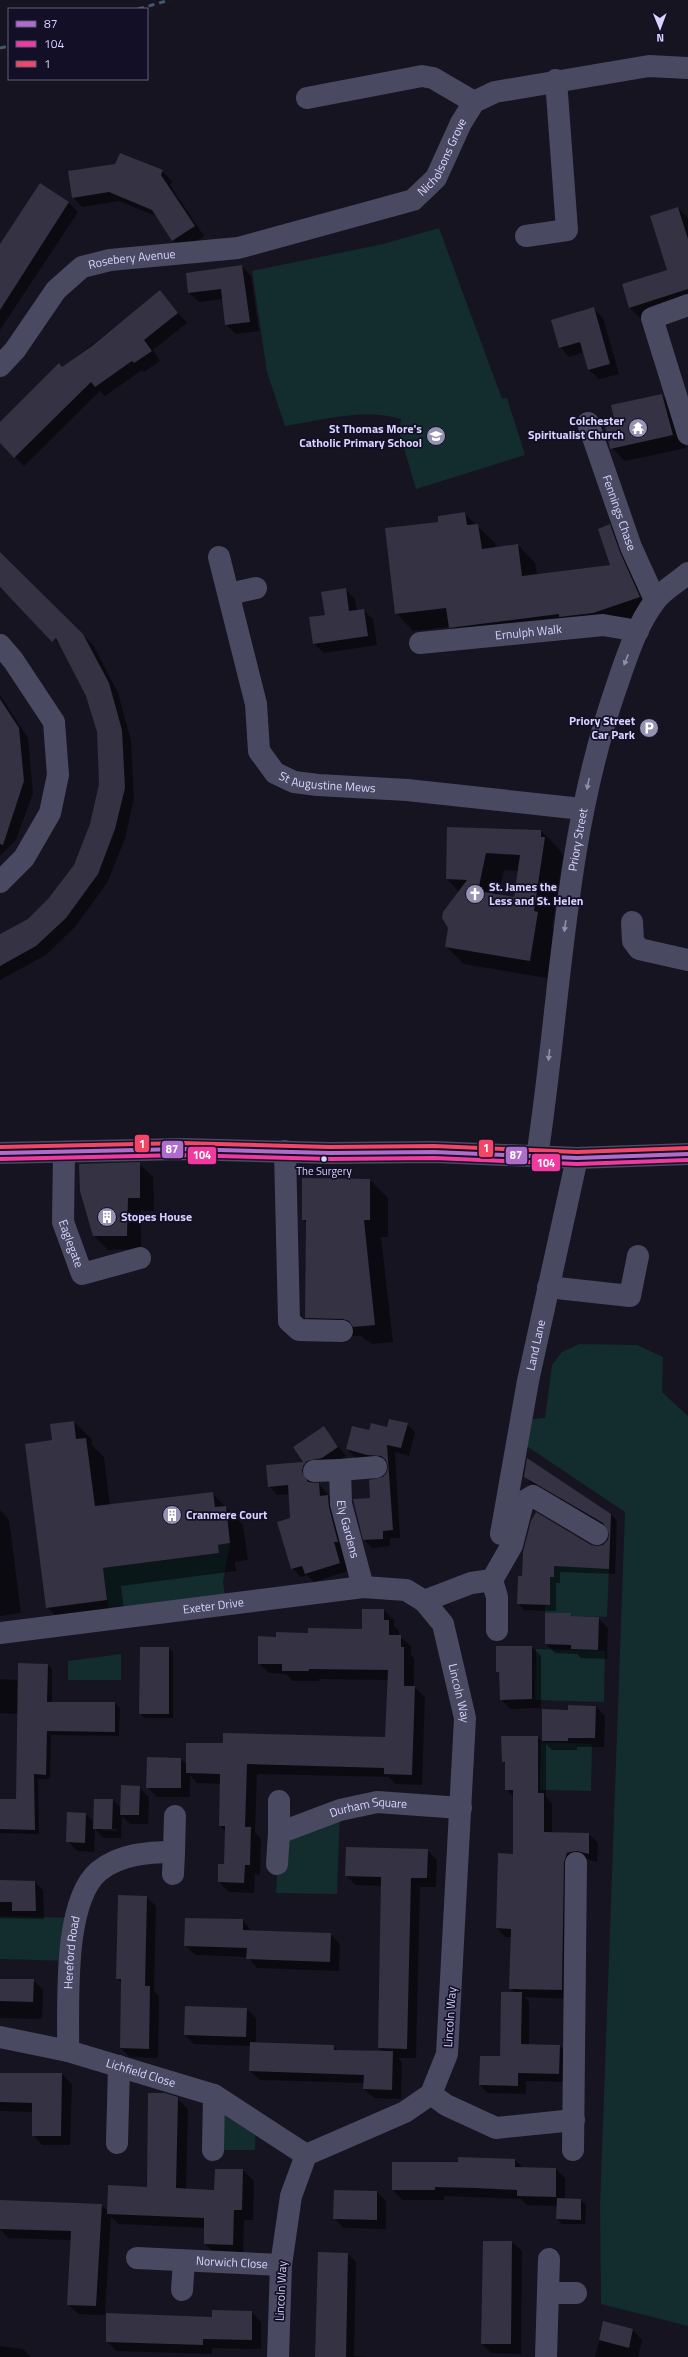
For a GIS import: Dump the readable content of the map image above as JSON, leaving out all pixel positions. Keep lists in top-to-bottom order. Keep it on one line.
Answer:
{"streets":{"street":["Nicholsons Grove","Rosebery Avenue","Fennings Chase","Ernulph Walk","St Augustine Mews","Priory Street","Eaglegate","Land Lane","Ely Gardens","Exeter Drive","Lincoln Way","Durham Square","Hereford Road","Lichfield Close","Norwich Close"]},"crossings":[["Nicholsons Grove","Rosebery Avenue"],["Fennings Chase","Priory Street"],["Ernulph Walk","Priory Street"],["St Augustine Mews","Priory Street"],["Ely Gardens","Exeter Drive"],["Exeter Drive","Lincoln Way"],["Lincoln Way","Durham Square"],["Lincoln Way","Lichfield Close"],["Lincoln Way","Norwich Close"],["Hereford Road","Lichfield Close"]],"one_way":["Priory Street"],"places":{"temple":["Colchester Spiritualist Church"],"school or university":["St Thomas More's Catholic Primary School"],"parking":["Priory Street Car Park"],"church":["St. James the Less and St. Helen"],"other":["The Surgery"],"building":["Stopes House","Cranmere Court"]},"lines":["transit line 1","transit line 87","transit line 104"],"legend":["87","104","1"],"north":"bottom"}
